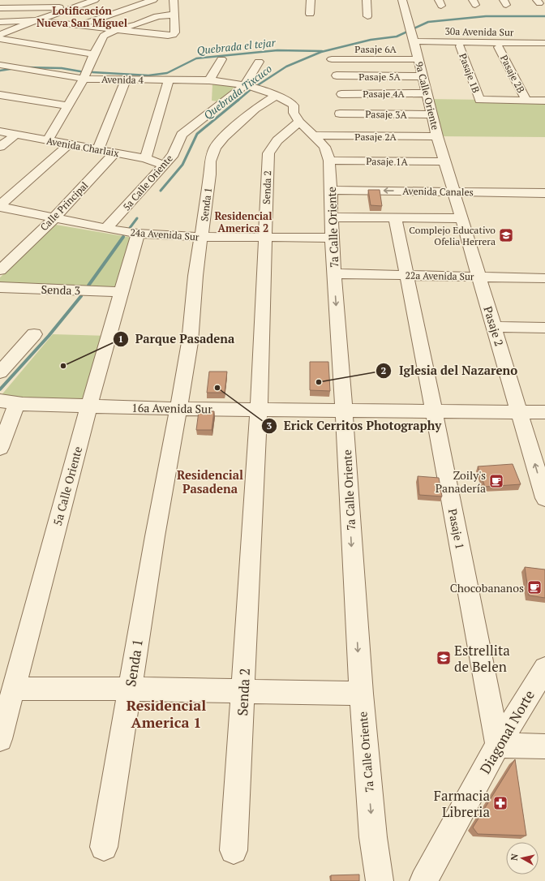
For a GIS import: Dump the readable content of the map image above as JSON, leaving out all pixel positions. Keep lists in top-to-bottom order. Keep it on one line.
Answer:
{"streets":{"street":["30a Avenida Sur","Pasaje 6A","Pasaje 1B","Pasaje 2B","Pasaje 5A","Avenida 4","Pasaje 4A","9a Calle Oriente","Pasaje 3A","Pasaje 2A","Avenida Charlaix","Pasaje 1A","5a Calle Oriente","Senda 2","Avenida Canales","Senda 1","Calle Principal","7a Calle Oriente","24a Avenida Sur","22a Avenida Sur","Senda 3","Pasaje 2","16a Avenida Sur","Pasaje 1","Diagonal Norte"]},"crossings":[["30a Avenida Sur","Pasaje 1B"],["30a Avenida Sur","Pasaje 2B"],["30a Avenida Sur","9a Calle Oriente"],["Pasaje 6A","9a Calle Oriente"],["Pasaje 1B","Pasaje 2B"],["Pasaje 5A","9a Calle Oriente"],["Avenida 4","5a Calle Oriente"],["Avenida 4","7a Calle Oriente"],["Pasaje 4A","9a Calle Oriente"],["9a Calle Oriente","Pasaje 3A"],["9a Calle Oriente","Pasaje 2A"],["9a Calle Oriente","Pasaje 1A"],["9a Calle Oriente","Avenida Canales"],["9a Calle Oriente","Pasaje 2"],["Pasaje 2A","7a Calle Oriente"],["Avenida Charlaix","5a Calle Oriente"],["Avenida Charlaix","Calle Principal"],["Pasaje 1A","7a Calle Oriente"],["5a Calle Oriente","7a Calle Oriente"],["5a Calle Oriente","24a Avenida Sur"],["5a Calle Oriente","Senda 3"],["5a Calle Oriente","16a Avenida Sur"],["Senda 2","7a Calle Oriente"],["Senda 2","24a Avenida Sur"],["Senda 2","16a Avenida Sur"],["Avenida Canales","7a Calle Oriente"],["Avenida Canales","Pasaje 2"],["Senda 1","7a Calle Oriente"],["Senda 1","24a Avenida Sur"],["Senda 1","16a Avenida Sur"],["Calle Principal","24a Avenida Sur"],["7a Calle Oriente","24a Avenida Sur"],["7a Calle Oriente","22a Avenida Sur"],["7a Calle Oriente","16a Avenida Sur"],["22a Avenida Sur","Pasaje 2"],["22a Avenida Sur","Pasaje 1"],["Pasaje 2","16a Avenida Sur"],["16a Avenida Sur","Pasaje 1"],["Pasaje 1","Diagonal Norte"]],"one_way":["7a Calle Oriente"],"districts":["Lotificación Nueva San Miguel","Residencial America 2","Residencial Pasadena","Residencial America 1"],"water":["Quebrada el tejar","Quebrada Tixcuco"],"places":{"school or university":["Complejo Educativo Ofelia Herrera","Estrellita de Belen"],"other":["Parque Pasadena","Iglesia del Nazareno","Erick Cerritos Photography"],"cafe":["Zoily's Panadería","Chocobananos"],"pharmacy":["Farmacia Libreria"]},"north":"left"}
